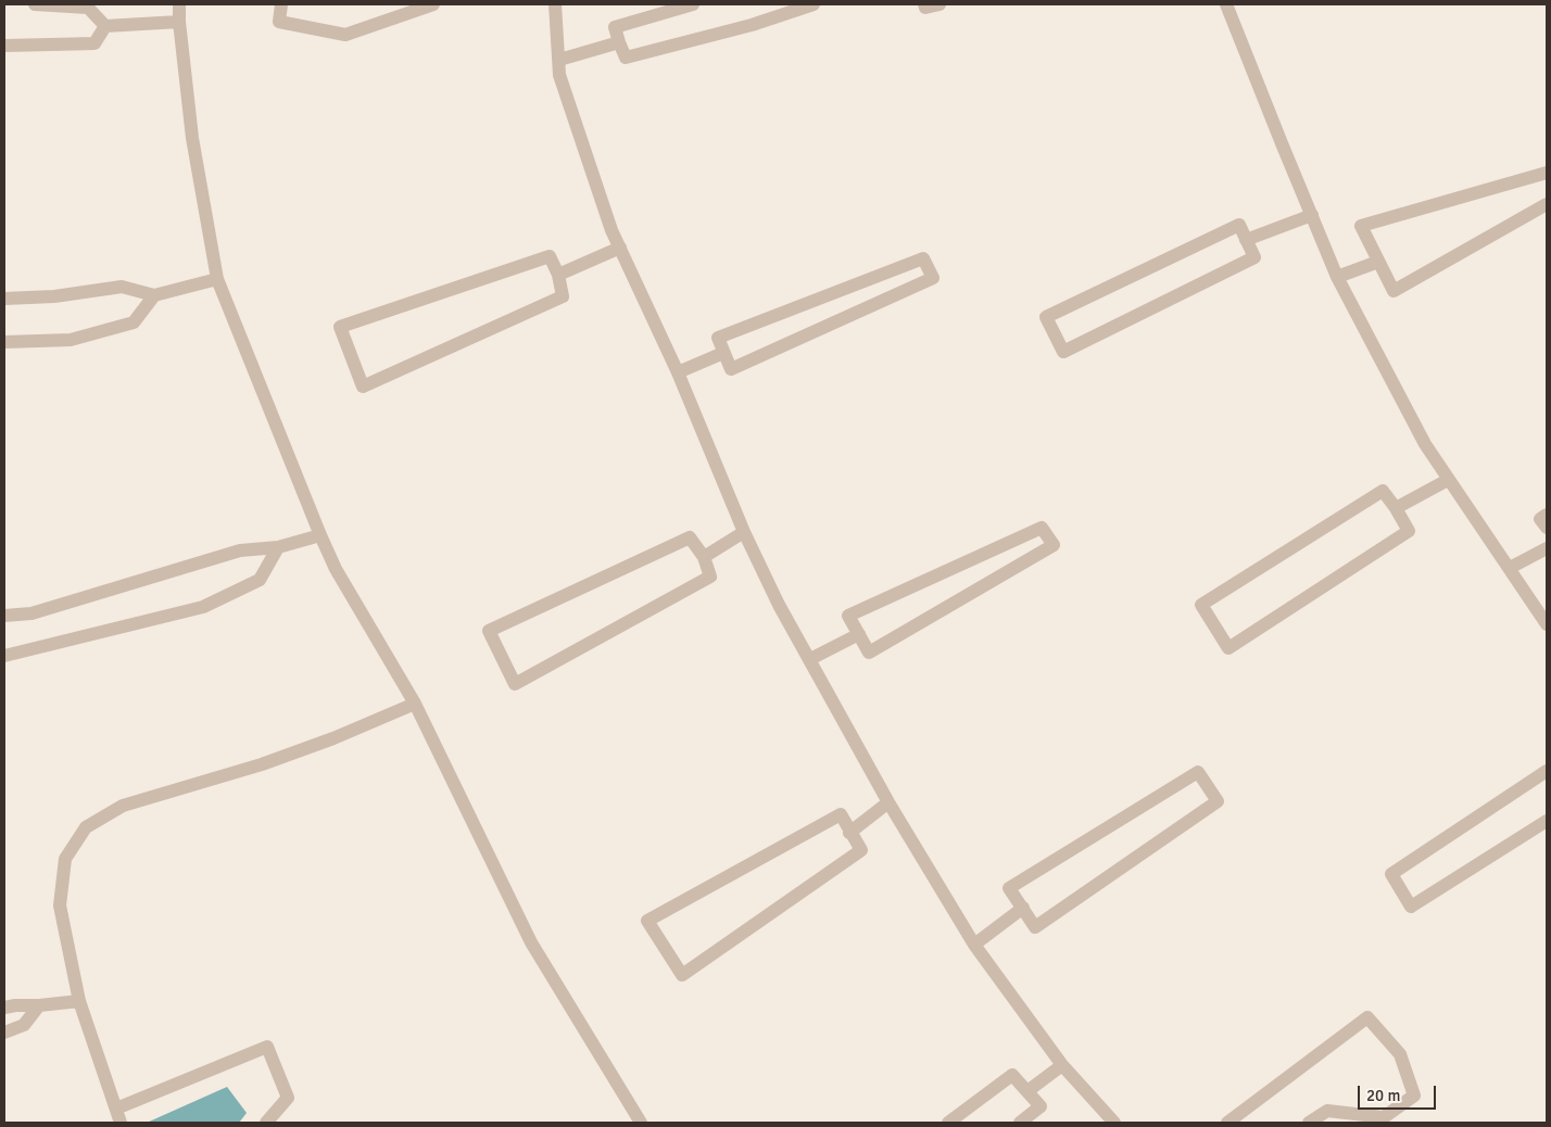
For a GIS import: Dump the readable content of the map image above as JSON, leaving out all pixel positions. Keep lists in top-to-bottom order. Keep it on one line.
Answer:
{"scale_bar":"20 m"}
